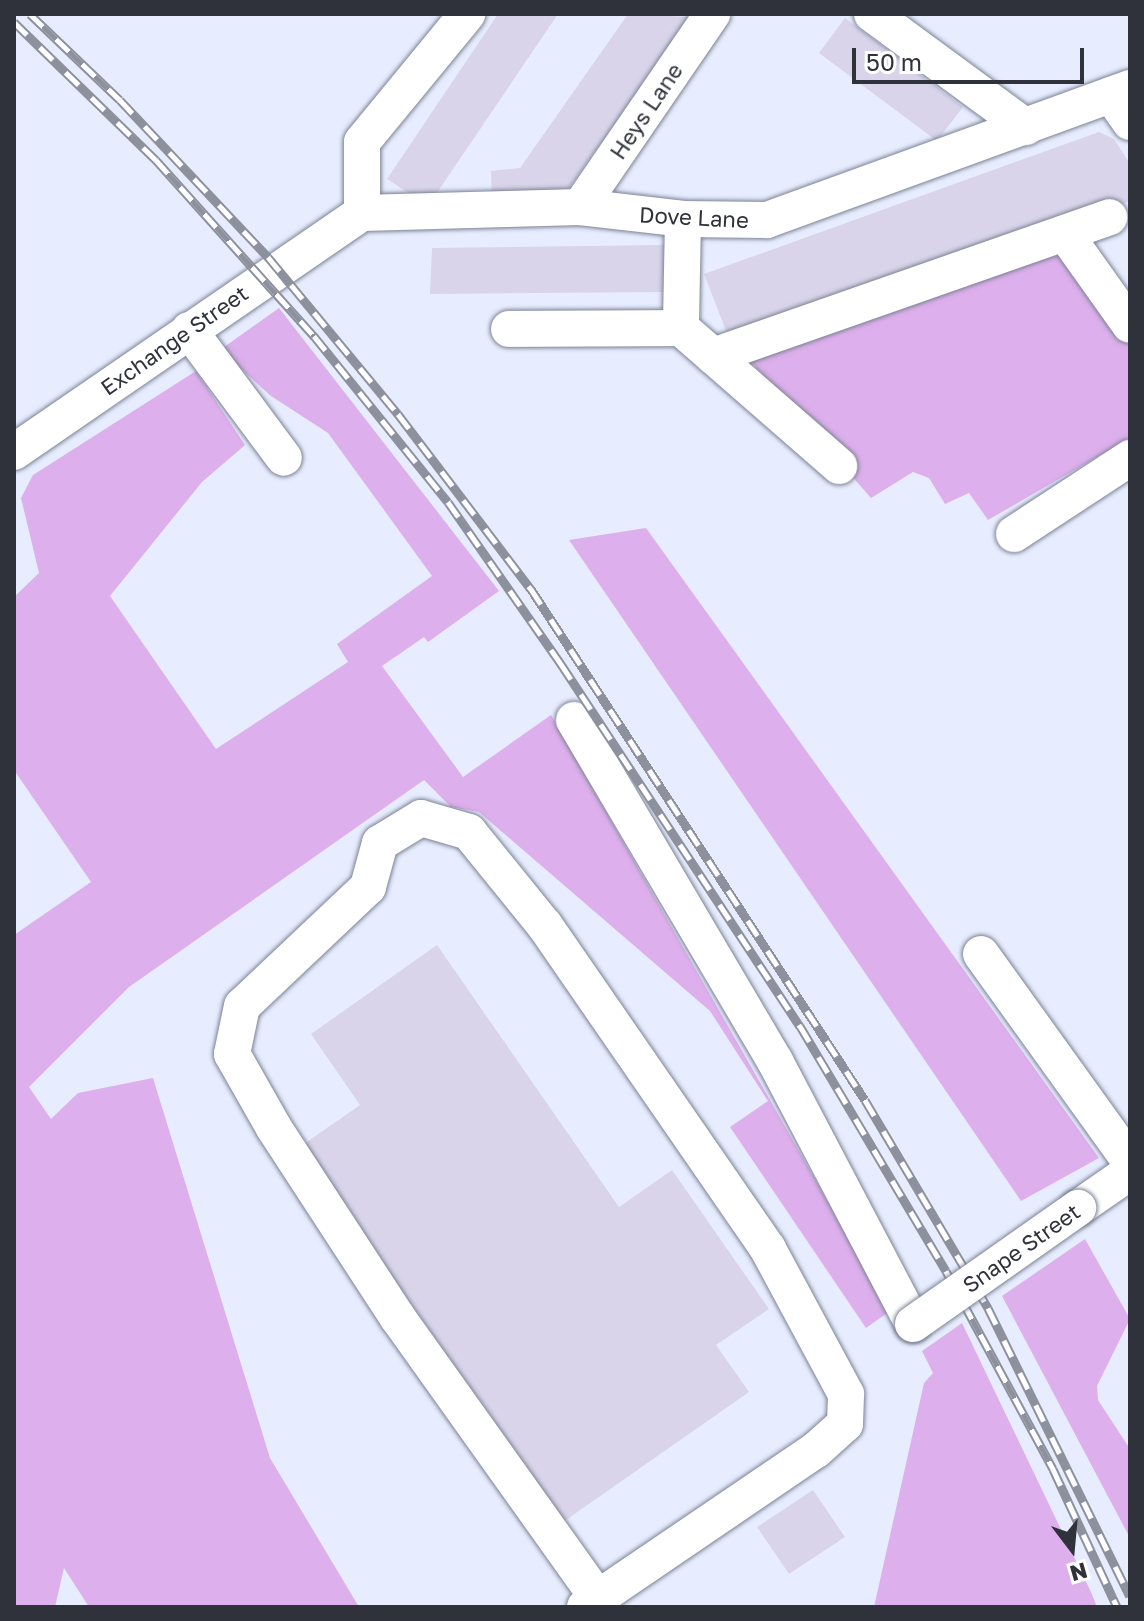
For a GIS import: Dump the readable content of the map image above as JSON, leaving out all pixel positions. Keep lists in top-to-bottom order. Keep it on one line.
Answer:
{"streets":{"street":["Heys Lane","Dove Lane","Exchange Street","Snape Street"]},"crossings":[["Heys Lane","Dove Lane"],["Dove Lane","Exchange Street"]],"scale_bar":"50 m","north":"bottom"}
